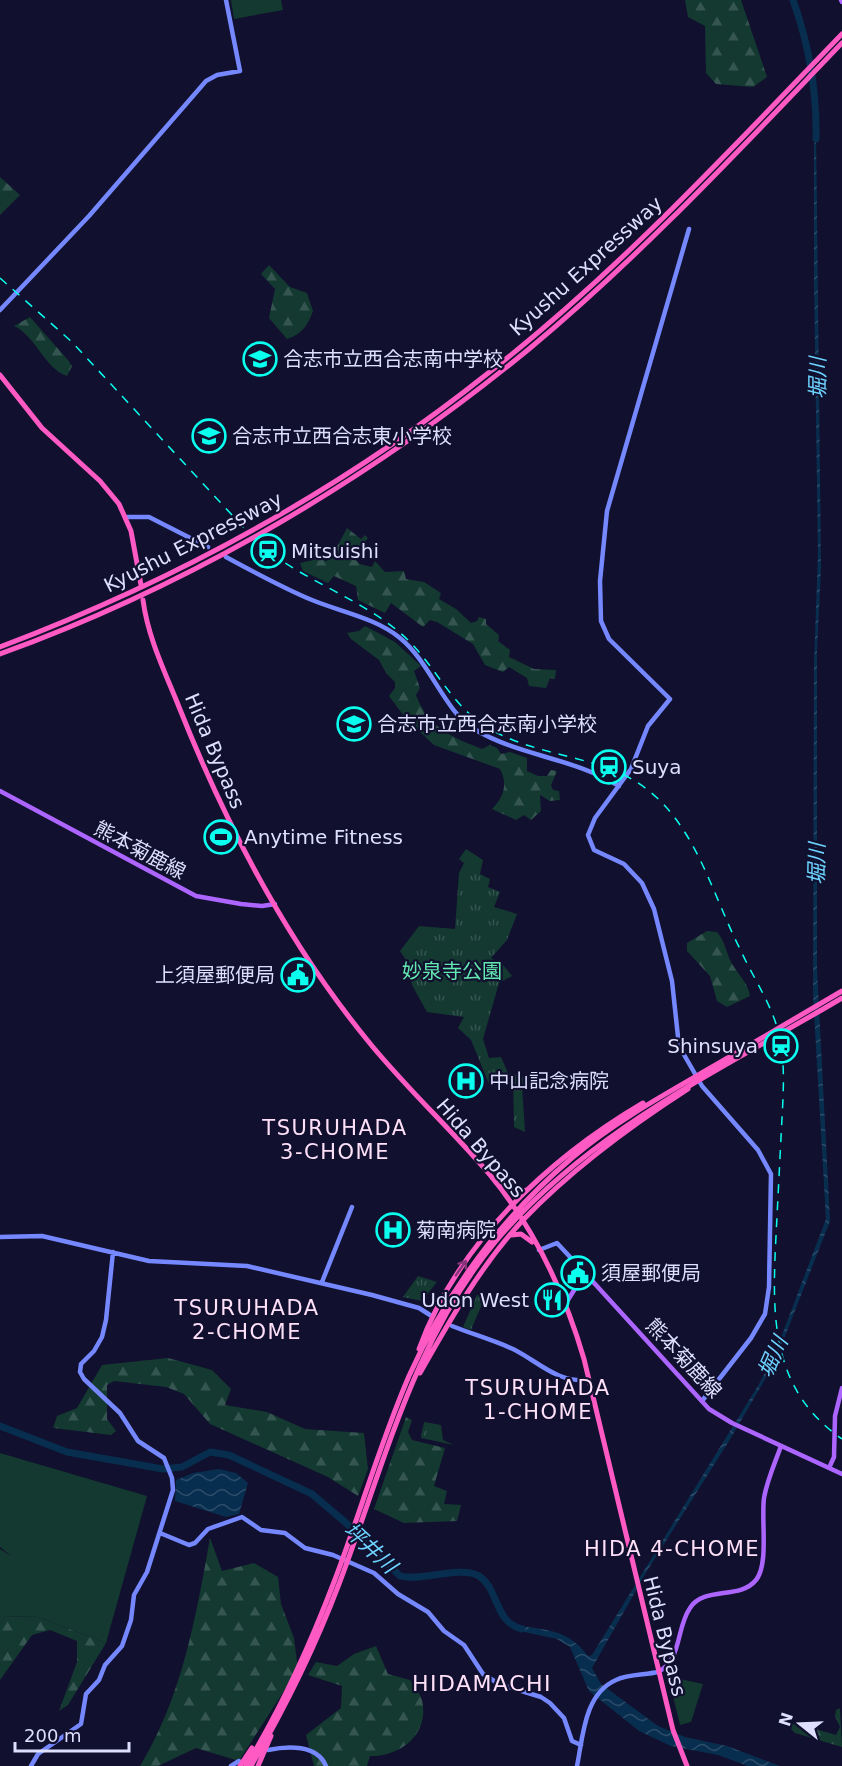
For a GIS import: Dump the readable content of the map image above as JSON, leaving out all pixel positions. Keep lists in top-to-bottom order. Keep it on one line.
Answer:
{"streets":{"highway":["Kyushu Expressway","Hida Bypass"],"main road":["熊本菊鹿線"]},"crossings":[["Hida Bypass","熊本菊鹿線"]],"districts":["TSURUHADA 3-CHOME","TSURUHADA 2-CHOME","TSURUHADA 1-CHOME","HIDA 4-CHOME","HIDAMACHI"],"water":["堀川","坪井川"],"parks":["妙泉寺公園"],"places":{"school or university":["合志市立西合志南中学校","合志市立西合志東小学校","合志市立西合志南小学校"],"station":["Mitsuishi","Suya","Shinsuya"],"sports":["Anytime Fitness"],"public building":["上須屋郵便局","須屋郵便局"],"hospital":["中山記念病院","菊南病院"],"restaurant":["Udon West"]},"scale_bar":"200 m","north":"left"}
